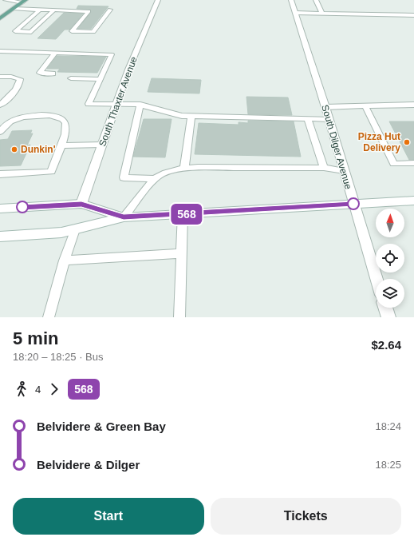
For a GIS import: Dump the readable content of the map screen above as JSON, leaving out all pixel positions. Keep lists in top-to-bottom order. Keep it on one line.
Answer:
{"streets":{"street":["South Thaxter Avenue","South Dilger Avenue"]},"places":["Pizza Hut Delivery","Dunkin'"],"lines":["bus line 568"],"north":"top","page":{"on_map":"568","heading":["5 min","18:20 – 18:25 · Bus","$2.64"],"legs":["4","568"],"list":[{"name":"Belvidere & Green Bay","value":"18:24"},{"name":"Belvidere & Dilger","value":"18:25"}],"buttons":["Start","Tickets"]}}
